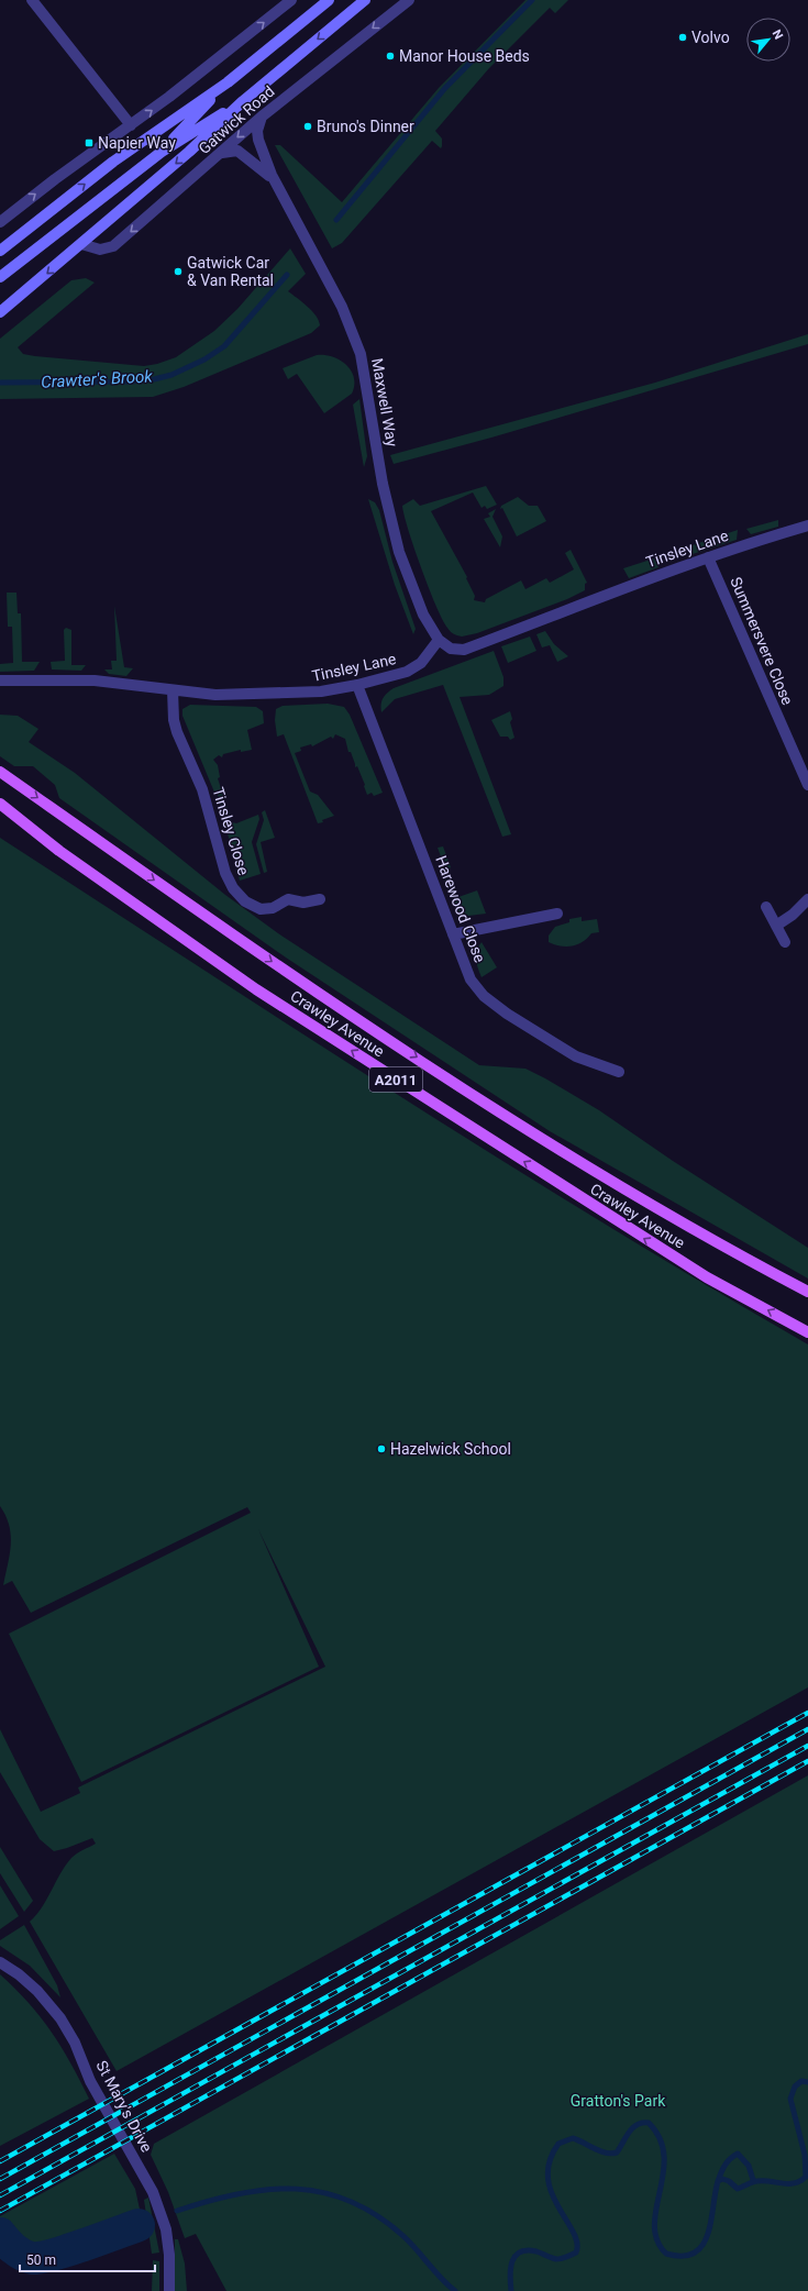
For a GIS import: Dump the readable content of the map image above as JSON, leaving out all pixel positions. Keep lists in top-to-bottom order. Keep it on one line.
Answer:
{"streets":{"main road":["Crawley Avenue","A2011"],"street":["Gatwick Road","Maxwell Way","Tinsley Lane","Summersvere Close","Tinsley Close","Harewood Close","St Mary's Drive"]},"crossings":[["Gatwick Road","Maxwell Way"],["Maxwell Way","Tinsley Lane"],["Tinsley Lane","Summersvere Close"],["Tinsley Lane","Tinsley Close"],["Tinsley Lane","Harewood Close"]],"water":["Crawter's Brook"],"parks":["Gratton's Park"],"places":{"other":["Volvo","Manor House Beds","Bruno's Dinner","Gatwick Car & Van Rental","Hazelwick School"],"transit":["Napier Way"]},"scale_bar":"50 m","north":"top right"}
